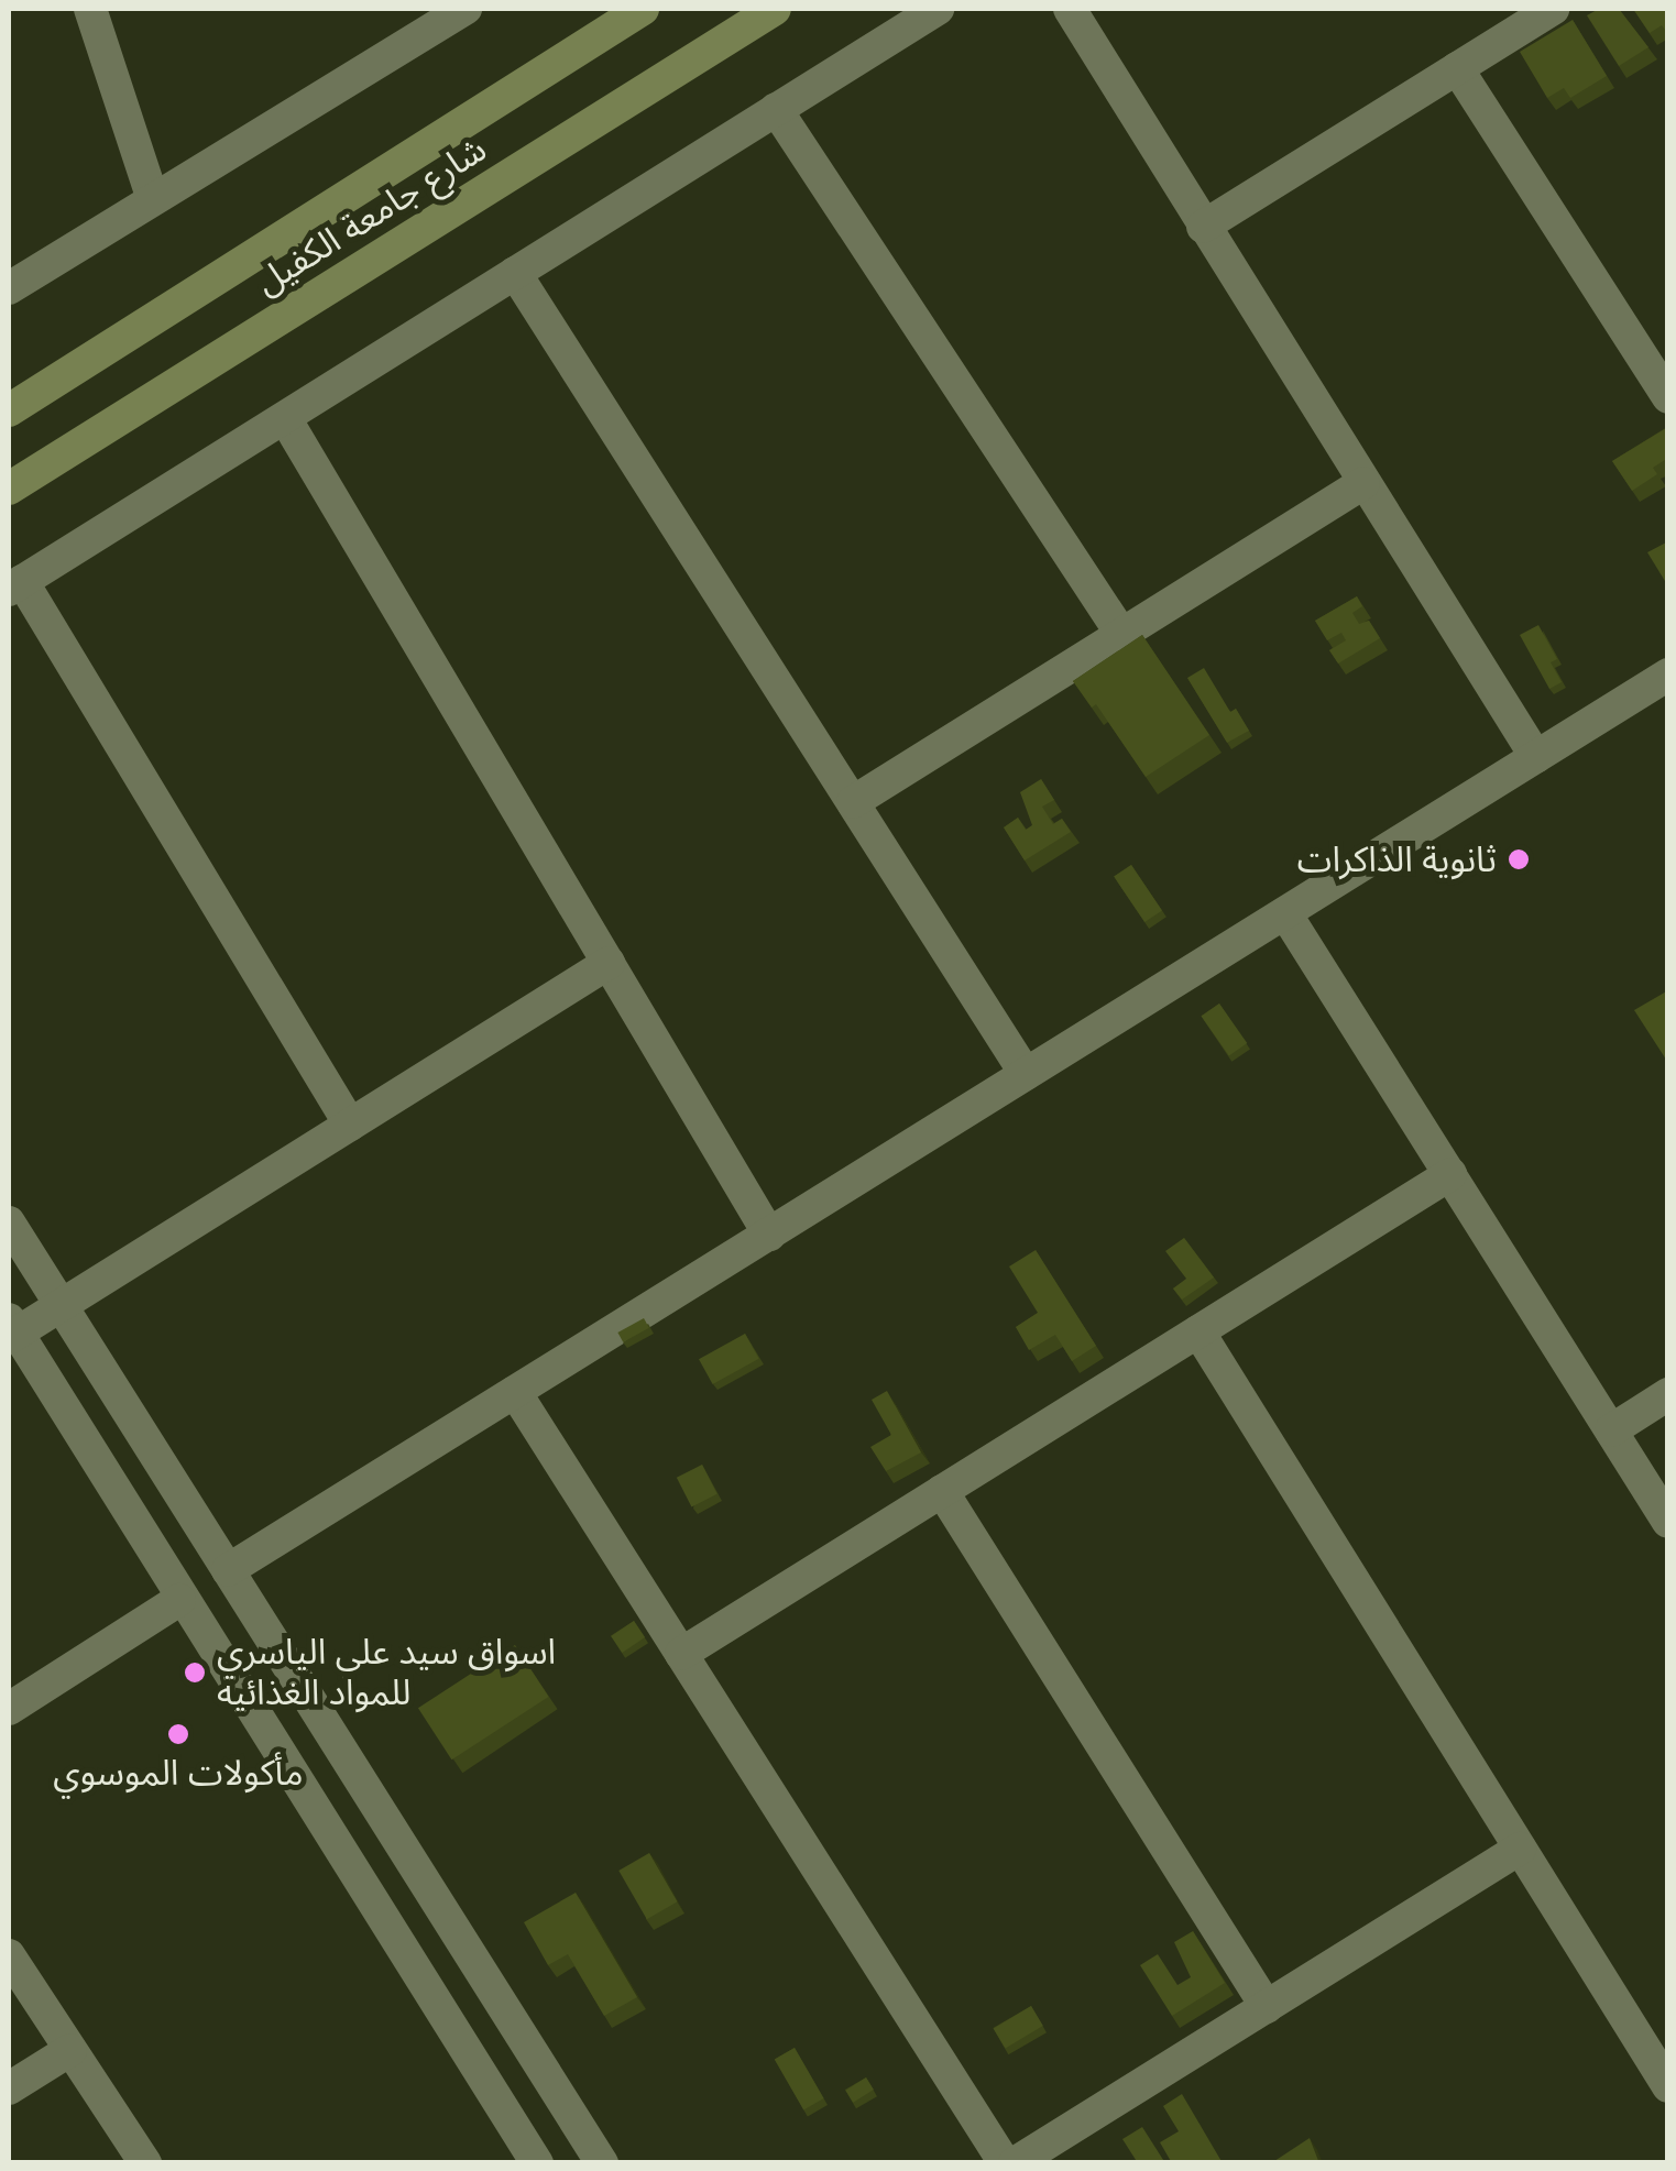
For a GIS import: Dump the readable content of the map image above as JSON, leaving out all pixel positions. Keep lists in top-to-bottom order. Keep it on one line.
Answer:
{"streets":{"main road":["شارع جامعة الكفيل"]},"places":["ثانوية الذاكرات","اسواق سيد علي الياسري للمواد الغذائيه","مأكولات الموسوي"]}
